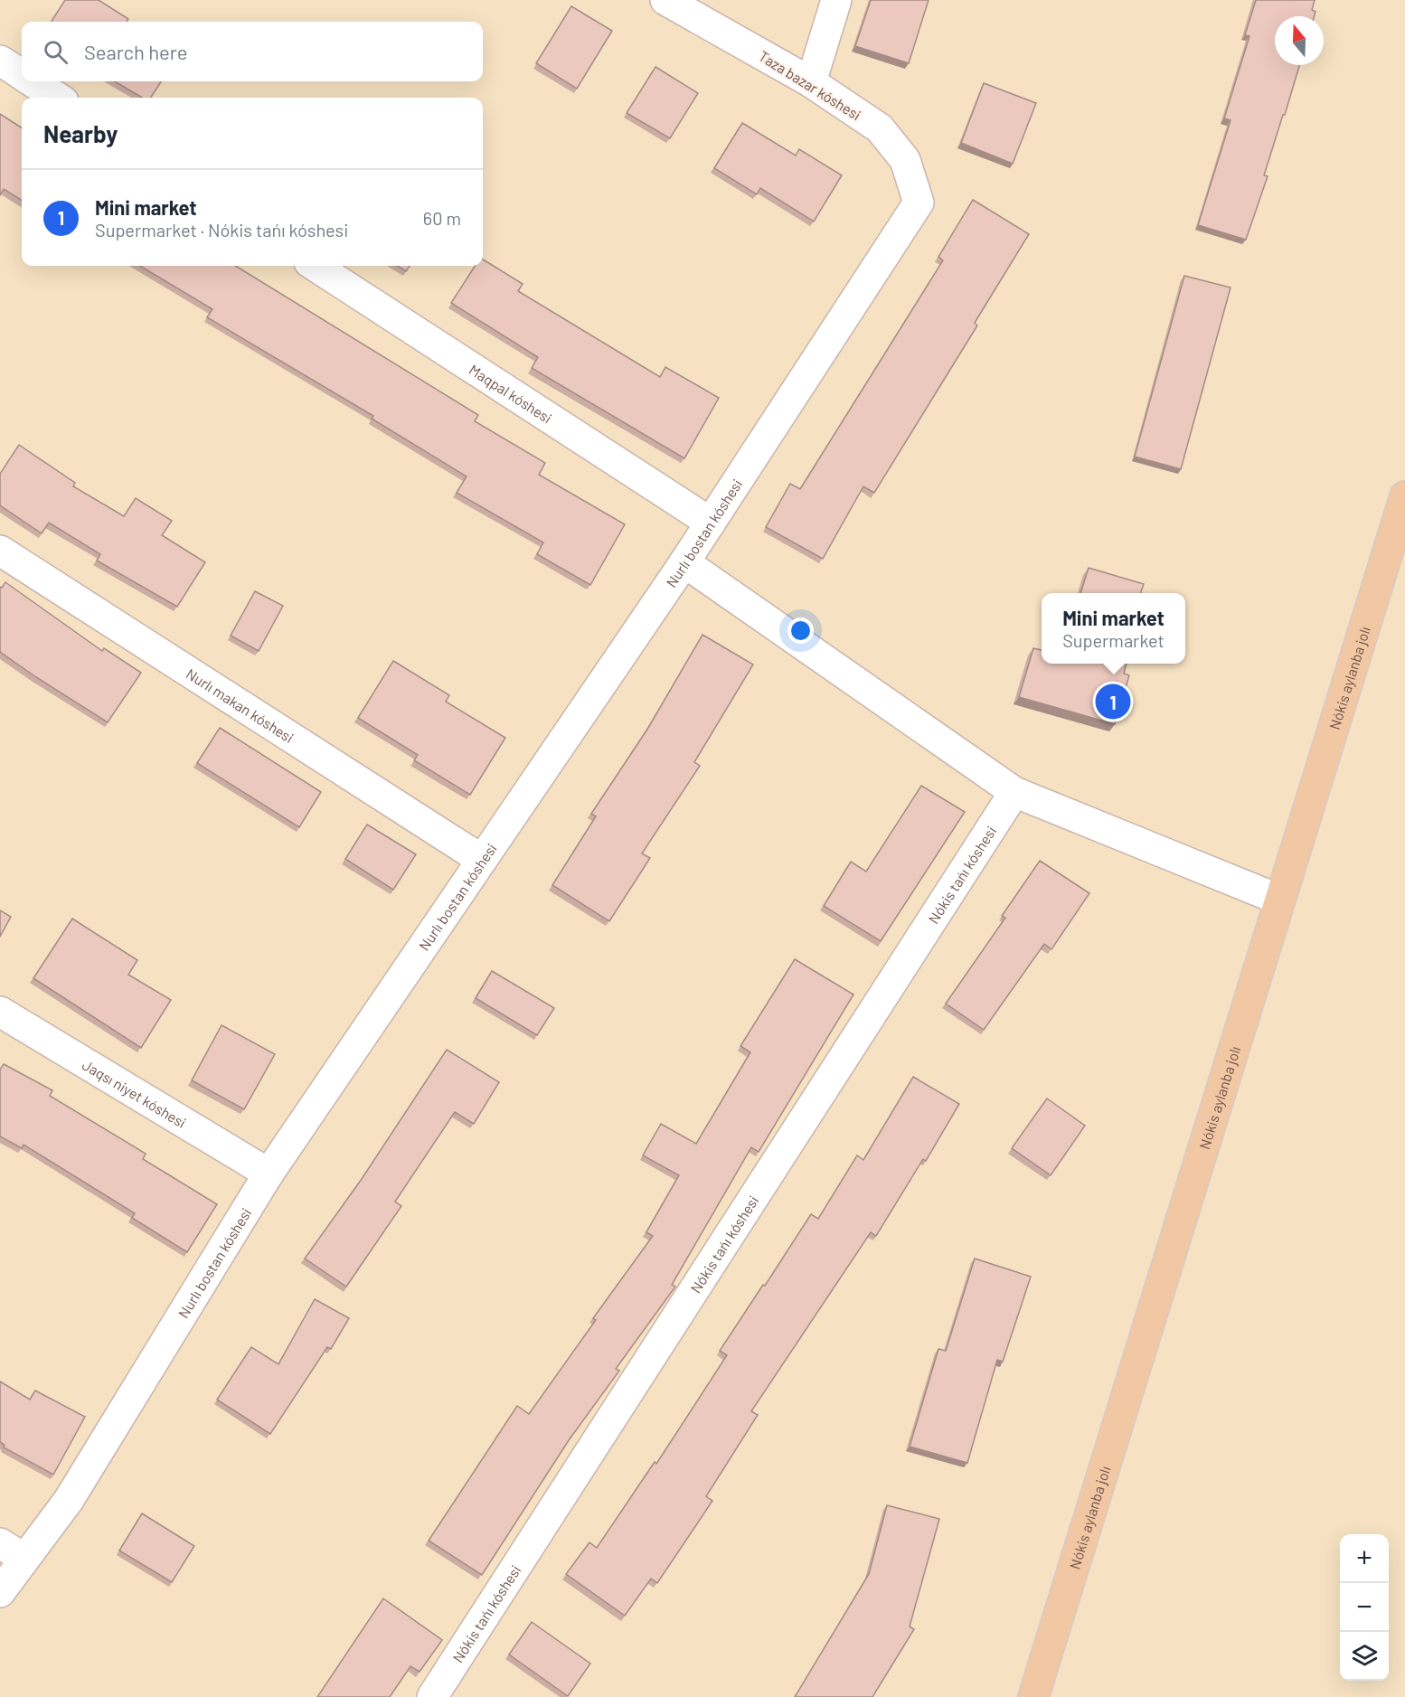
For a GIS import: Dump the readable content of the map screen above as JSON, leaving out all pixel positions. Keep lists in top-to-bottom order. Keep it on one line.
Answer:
{"streets":{"main road":["Nókis aylanba jolı"],"street":["Taza bazar kóshesi","Maqpal kóshesi","Nurlı bostan kóshesi","Nurlı makan kóshesi","Nókis tańı kóshesi","Jaqsı niyet kóshesi"]},"crossings":[["Taza bazar kóshesi","Nurlı bostan kóshesi"],["Maqpal kóshesi","Nurlı bostan kóshesi"],["Nurlı bostan kóshesi","Nurlı makan kóshesi"],["Nurlı bostan kóshesi","Jaqsı niyet kóshesi"]],"north":"top","page":{"search":"Search here","heading":"Nearby","list":[{"mark":"1","name":"Mini market","note":"Supermarket · Nókis tańı kóshesi","value":"60 m"}],"popup":["Mini market","Supermarket"],"pins":"1","map_buttons":["+","−"]}}
